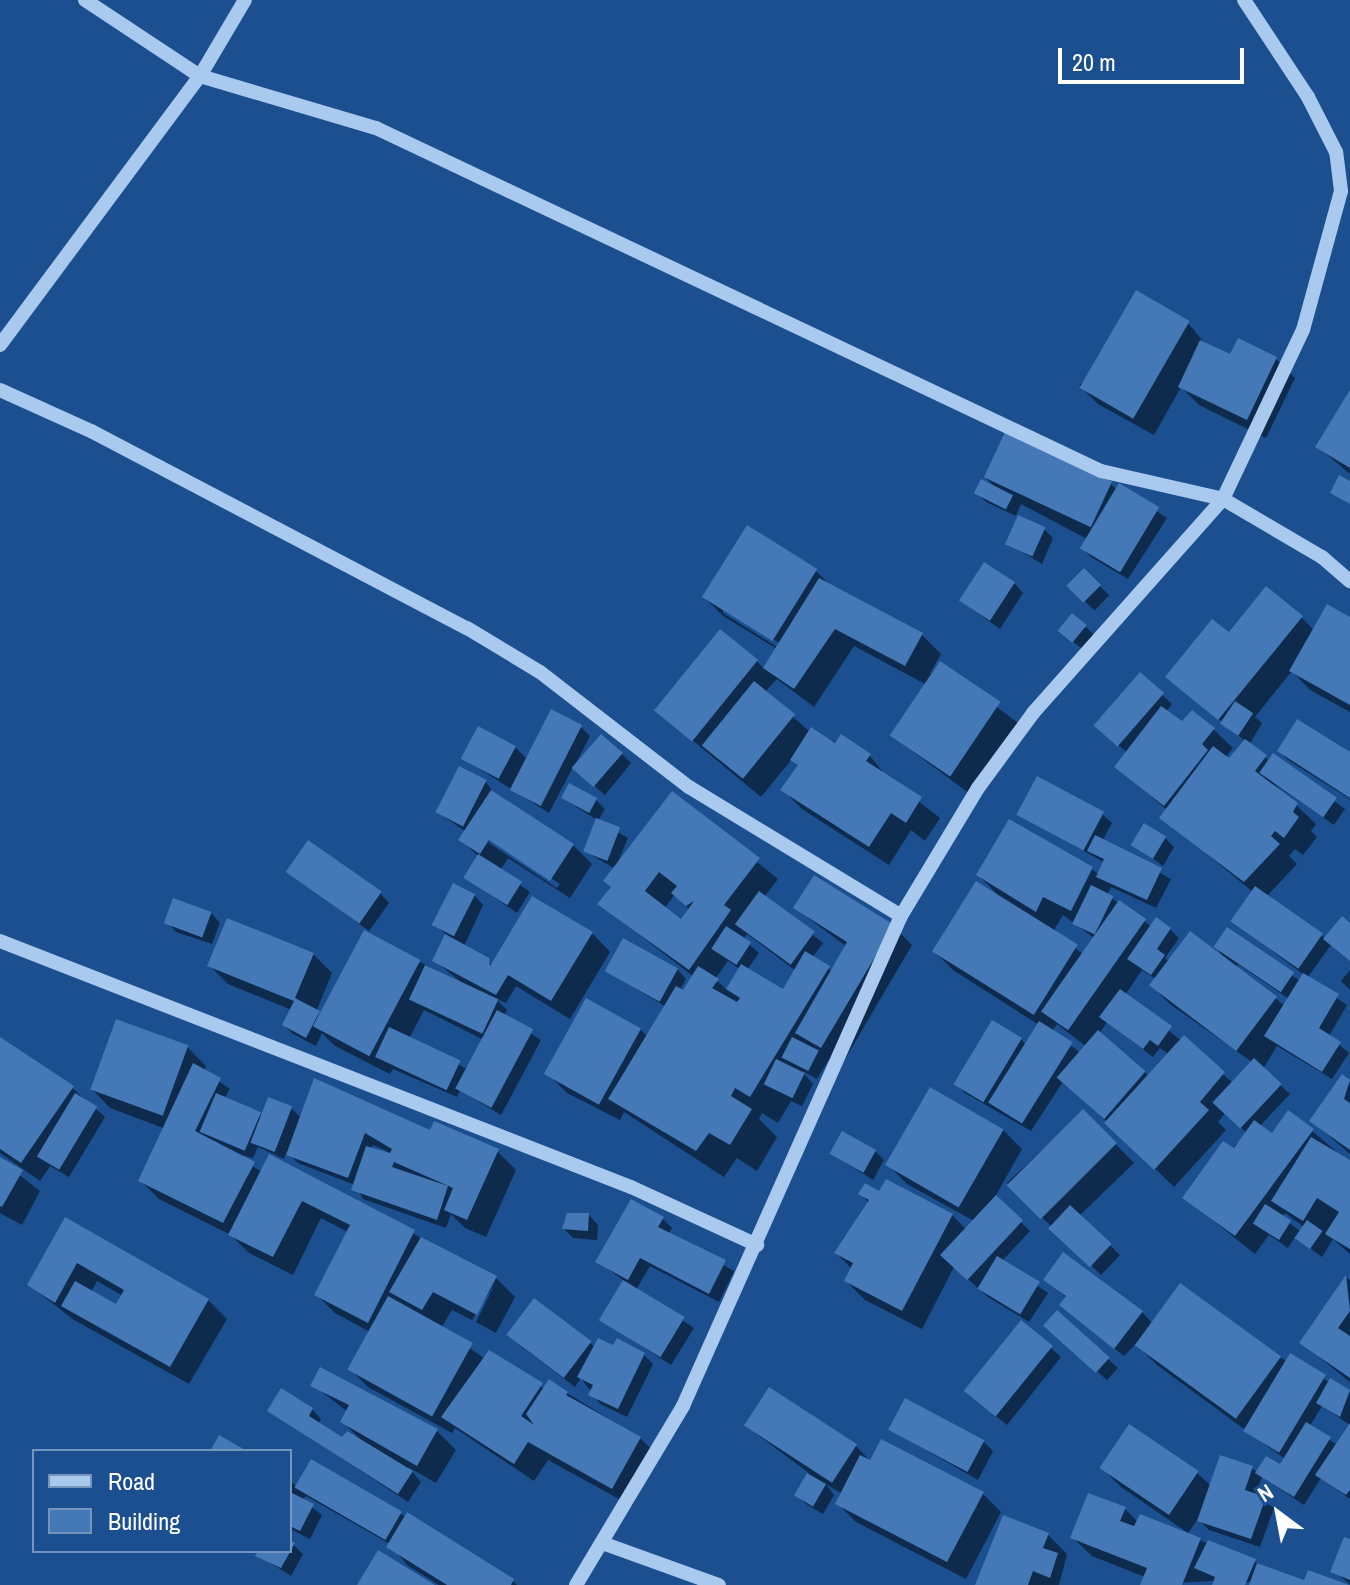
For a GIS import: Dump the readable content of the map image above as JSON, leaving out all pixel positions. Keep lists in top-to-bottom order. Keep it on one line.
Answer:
{"legend":["Road","Building"],"scale_bar":"20 m","north":"top left"}
